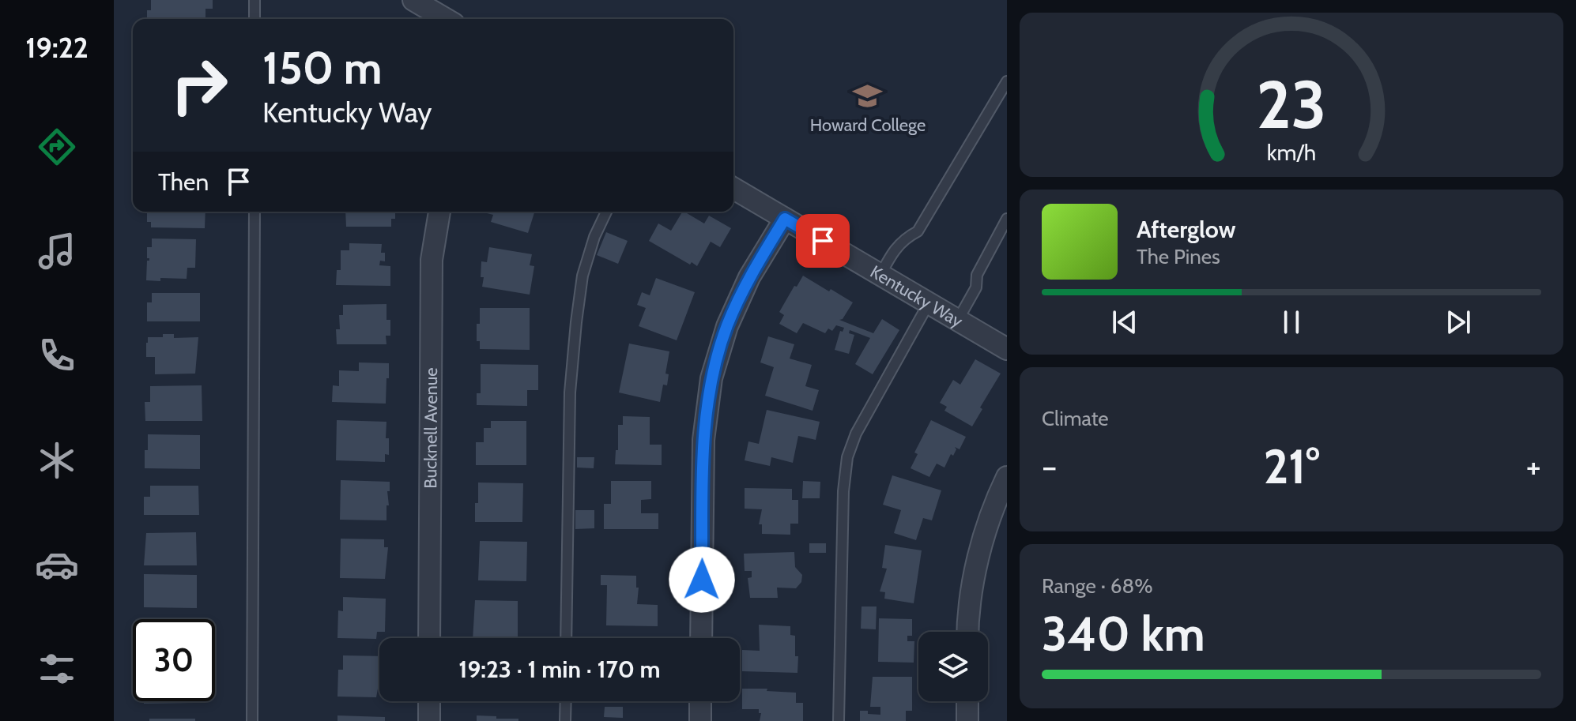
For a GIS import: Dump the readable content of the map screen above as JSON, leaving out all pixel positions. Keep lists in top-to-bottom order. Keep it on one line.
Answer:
{"streets":{"street":["Kentucky Way","Bucknell Avenue"]},"places":{"school or university":["Howard College"]},"page":{"tabs":"19:22","turn":["150 m","Kentucky Way"],"then":"Then","song":["Afterglow","The Pines"],"tile":["Climate",["Range · 68%","340 km"]],"heat":["−","21°","+"],"limit":"30","trip":"19:23 · 1 min · 170 m","gauge":["23","km/h"]}}
